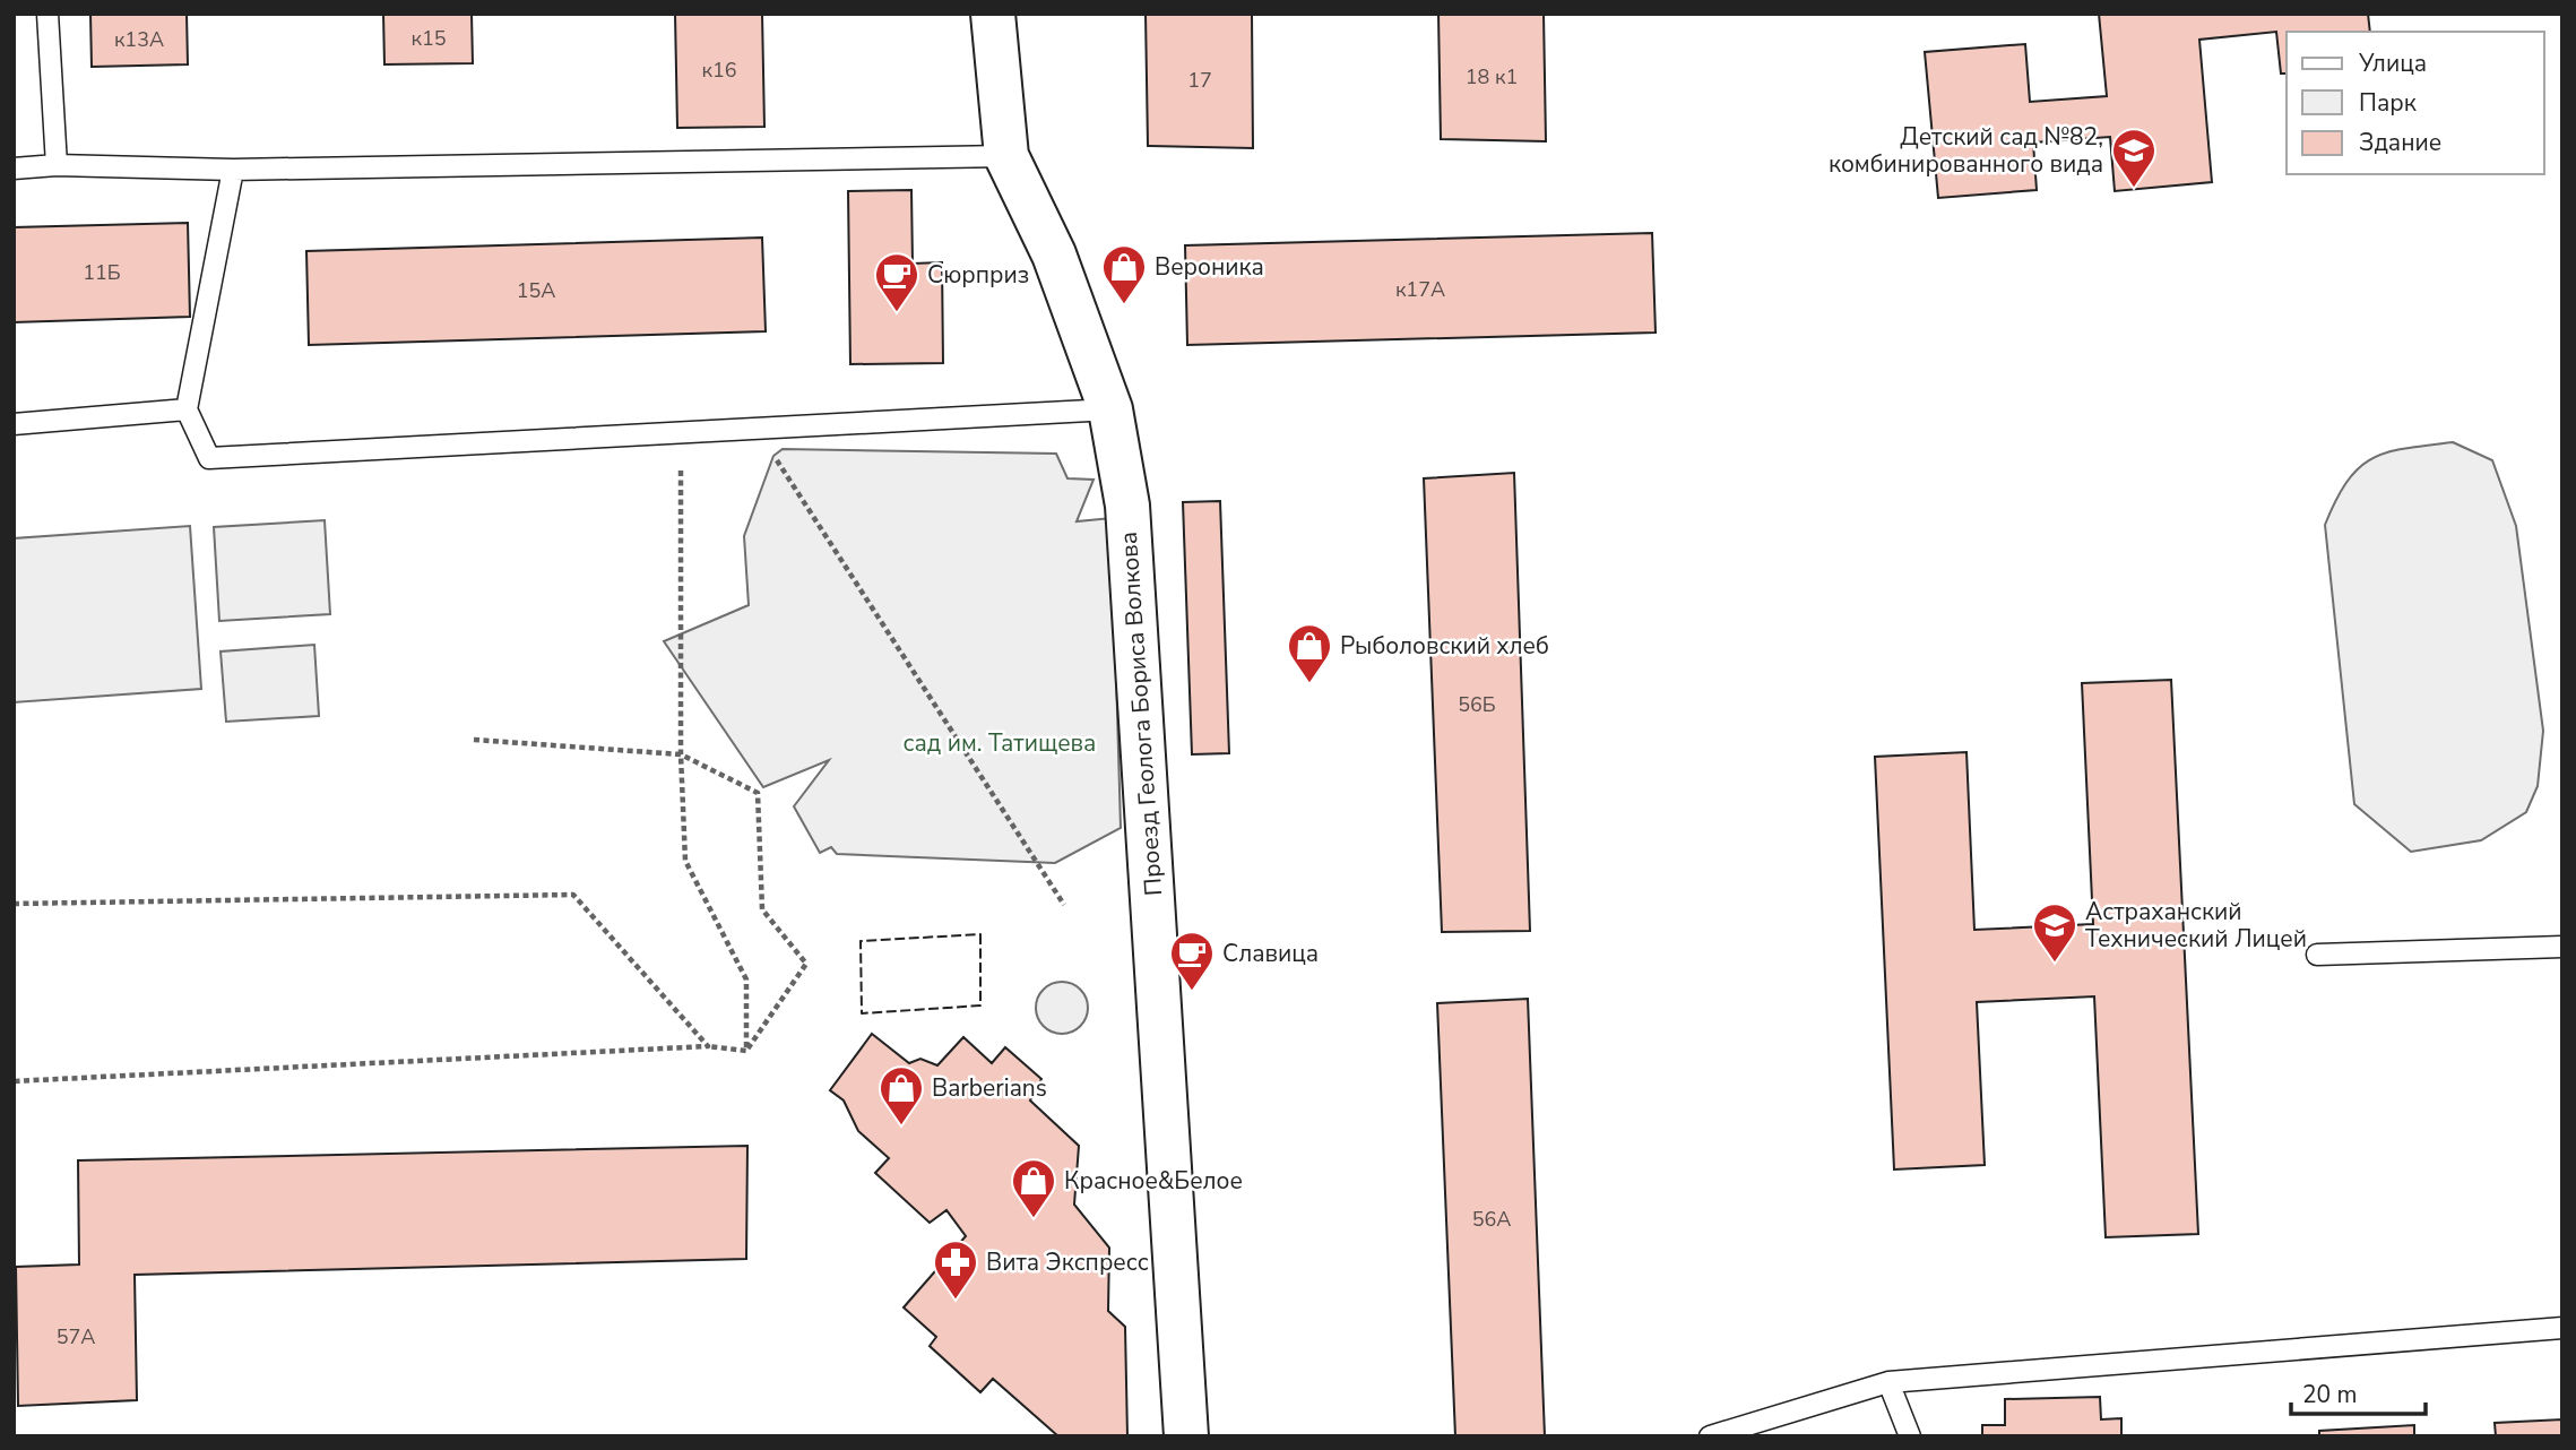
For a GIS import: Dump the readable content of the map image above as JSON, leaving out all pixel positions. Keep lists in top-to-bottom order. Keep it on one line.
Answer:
{"streets":{"street":["Проезд Геолога Бориса Волкова"]},"parks":["сад им. Татищева"],"places":{"school or university":["Детский сад №82, комбинированного вида","Астраханский Технический Лицей"],"shop":["Вероника","Рыболовский хлеб","Barberians","Красное&Белое"],"cafe":["Сюрприз","Славица"],"pharmacy":["Вита Экспресс"]},"house_numbers":["к15","к13А","к16","18 к1","17","11Б","к17А","15А","56Б","56А","57А"],"legend":["Улица","Парк","Здание"],"scale_bar":"20 m"}
